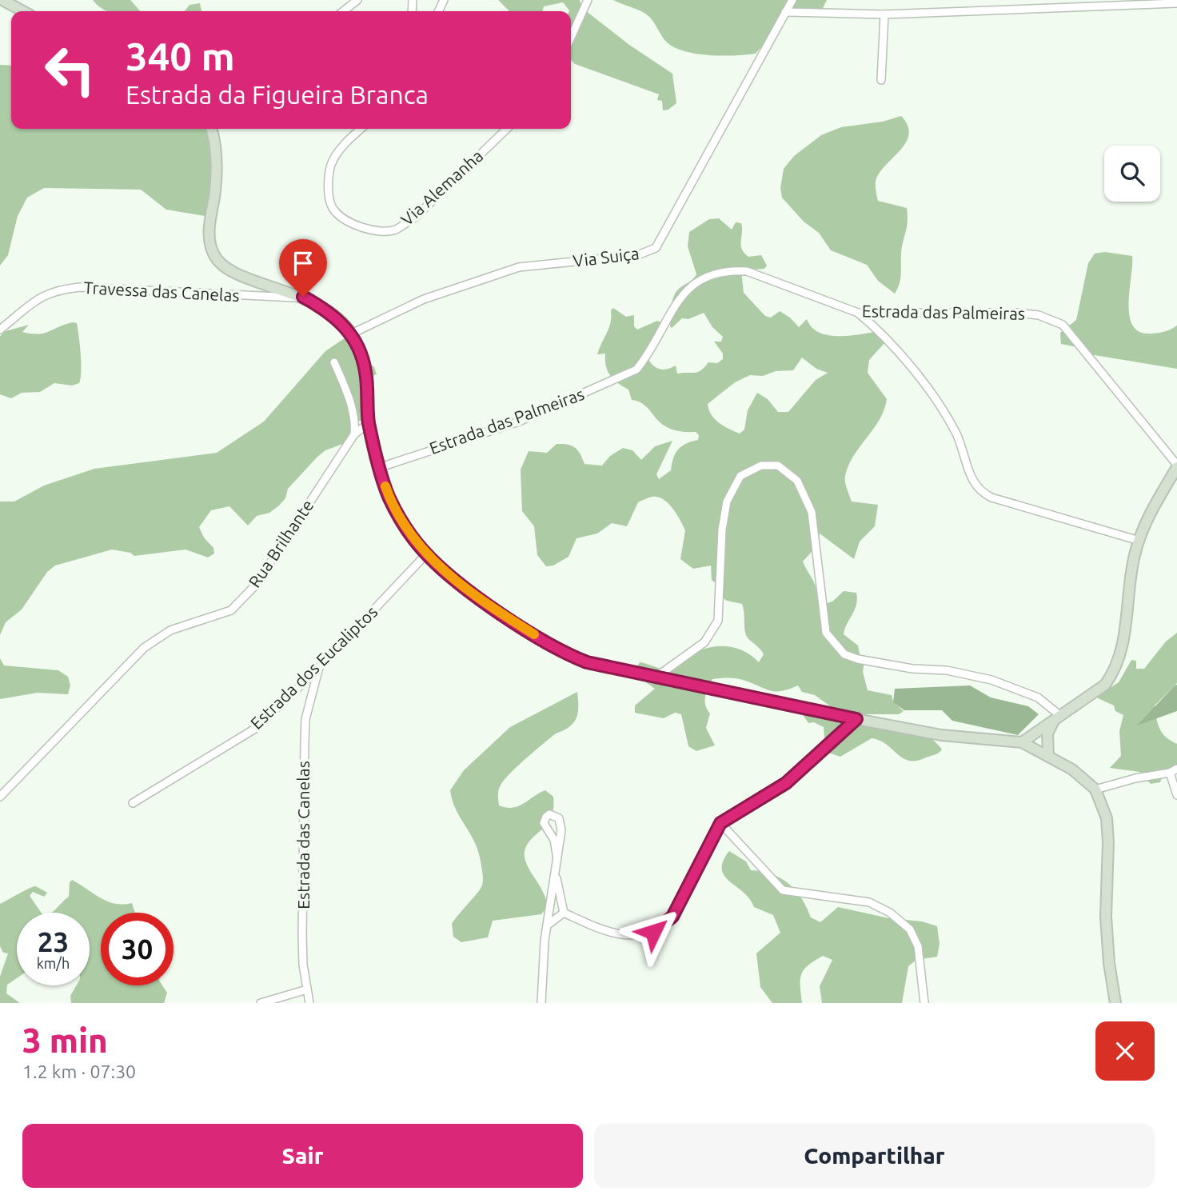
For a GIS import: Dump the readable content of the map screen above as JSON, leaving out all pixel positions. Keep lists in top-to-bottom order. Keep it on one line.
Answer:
{"streets":{"street":["Via Alemanha","Via Suiça","Travessa das Canelas","Estrada das Palmeiras","Rua Brilhante","Estrada dos Eucaliptos","Estrada das Canelas"]},"crossings":[["Estrada dos Eucaliptos","Estrada das Canelas"]],"page":{"turn":["340 m","Estrada da Figueira Branca"],"speed":"23 km/h","limit":"30","heading":["3 min","1.2 km · 07:30"],"buttons":["Sair","Compartilhar"]}}
